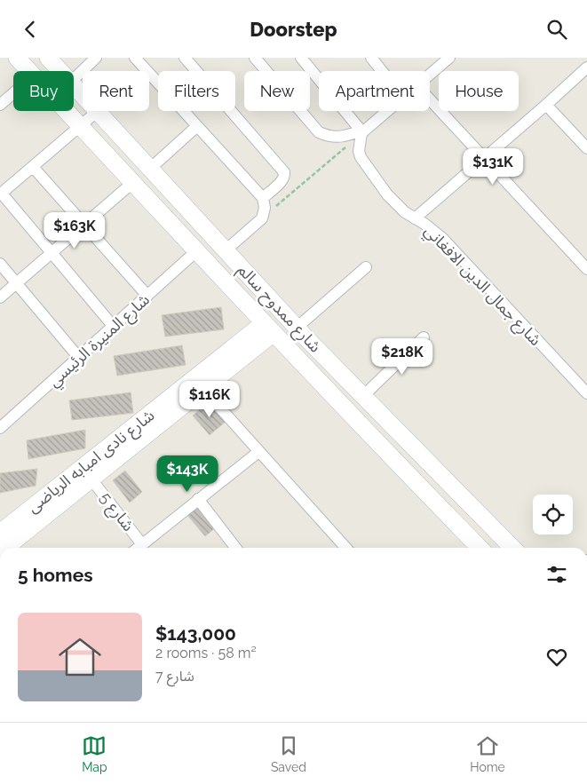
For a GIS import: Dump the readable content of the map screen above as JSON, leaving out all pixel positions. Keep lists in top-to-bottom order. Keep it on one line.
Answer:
{"streets":{"main road":["شارع ممدوح سالم","شارع نادى امبابه الرياضى"],"street":["شارع جمال الدين الافغاني","شارع المنيرة الرئيسي","شارع 5"]},"crossings":[["شارع ممدوح سالم","شارع المنيرة الرئيسي"],["شارع ممدوح سالم","شارع نادى امبابه الرياضى"],["شارع نادى امبابه الرياضى","شارع 5"]],"page":{"header":"Doorstep","chip":["Buy","Rent","Filters","New","Apartment","House"],"price":["$131K","$163K","$218K","$116K","$143K"],"heading":"5 homes","list":[{"name":"$143,000","note":"2 rooms · 58 m² · شارع 7"}],"tabs":["Map","Saved","Home"]}}
